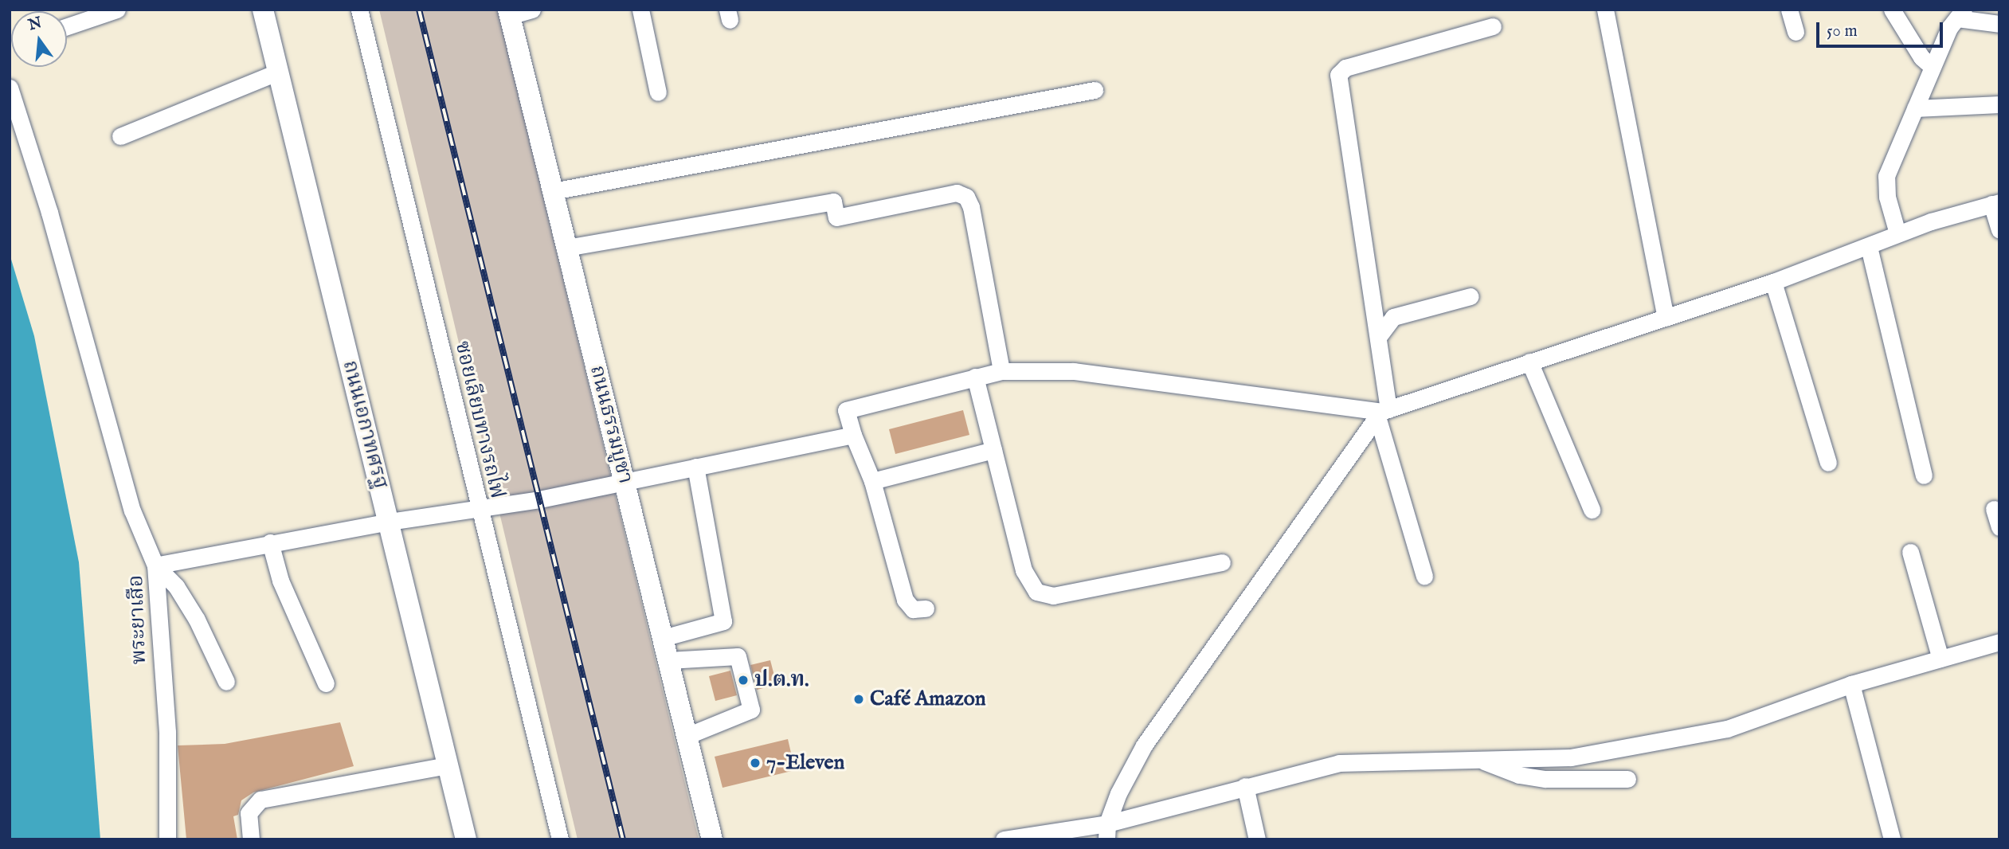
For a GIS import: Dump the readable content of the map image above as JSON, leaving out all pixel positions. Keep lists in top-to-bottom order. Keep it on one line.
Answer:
{"streets":{"main road":["ถนนเอกาทศรฐ","ถนนธรรมบูชา"],"street":["ซอยเลียบทางรถไฟ","พระยาเสือ"]},"crossings":[["ซอยเลียบทางรถไฟ","พระยาเสือ"],["ถนนเอกาทศรฐ","พระยาเสือ"],["ถนนธรรมบูชา","พระยาเสือ"]],"places":["ป.ต.ท.","Café Amazon","7-Eleven"],"scale_bar":"50 m","north":"top"}
